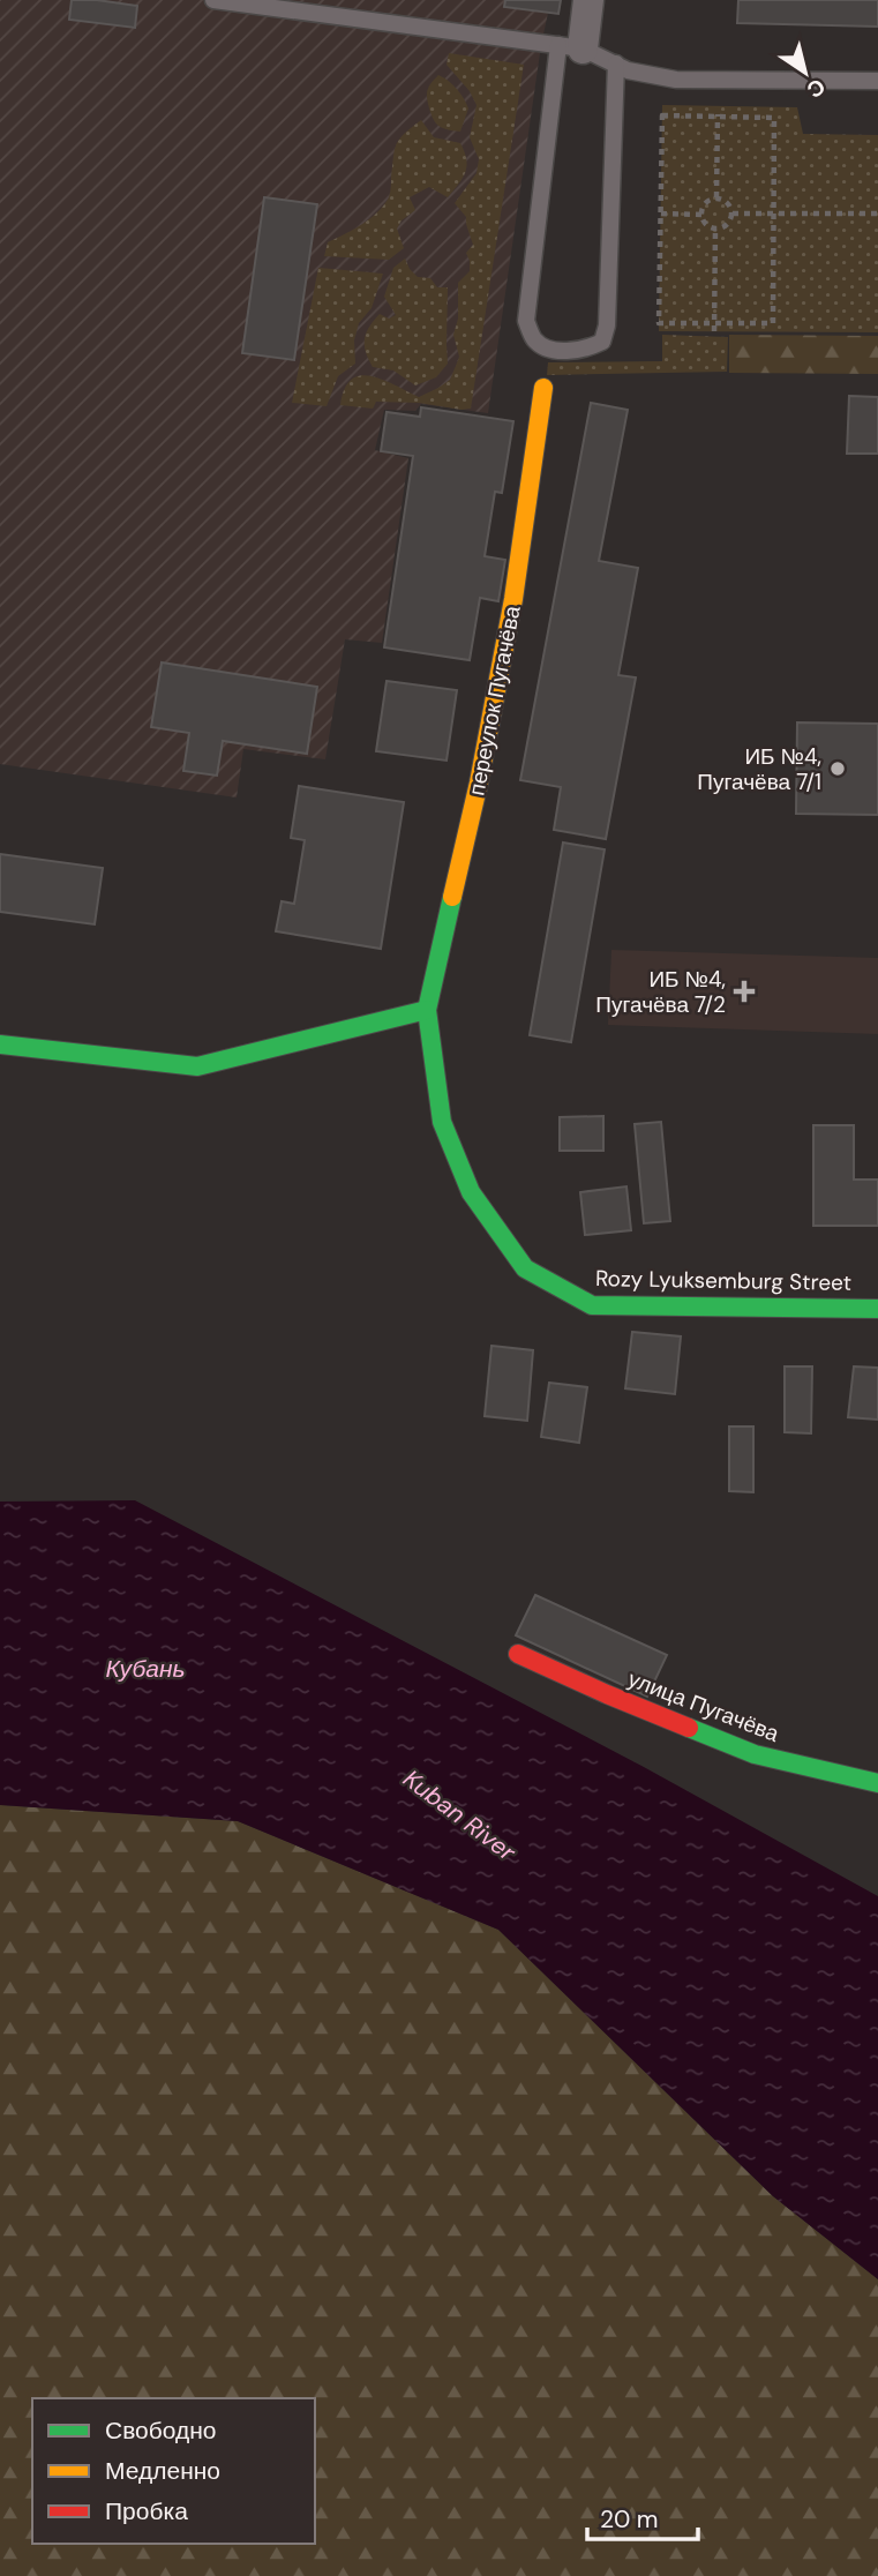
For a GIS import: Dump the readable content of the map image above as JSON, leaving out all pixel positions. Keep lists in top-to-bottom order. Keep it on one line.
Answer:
{"streets":{"street":["переулок Пугачёва","Rozy Lyuksemburg Street","улица Пугачёва"]},"crossings":[["переулок Пугачёва","Rozy Lyuksemburg Street"]],"water":["Кубань","Kuban River"],"places":{"other":["ИБ №4, Пугачёва 7/1"],"health":["ИБ №4, Пугачёва 7/2"]},"legend":["Свободно","Медленно","Пробка"],"scale_bar":"20 m","north":"bottom right"}
